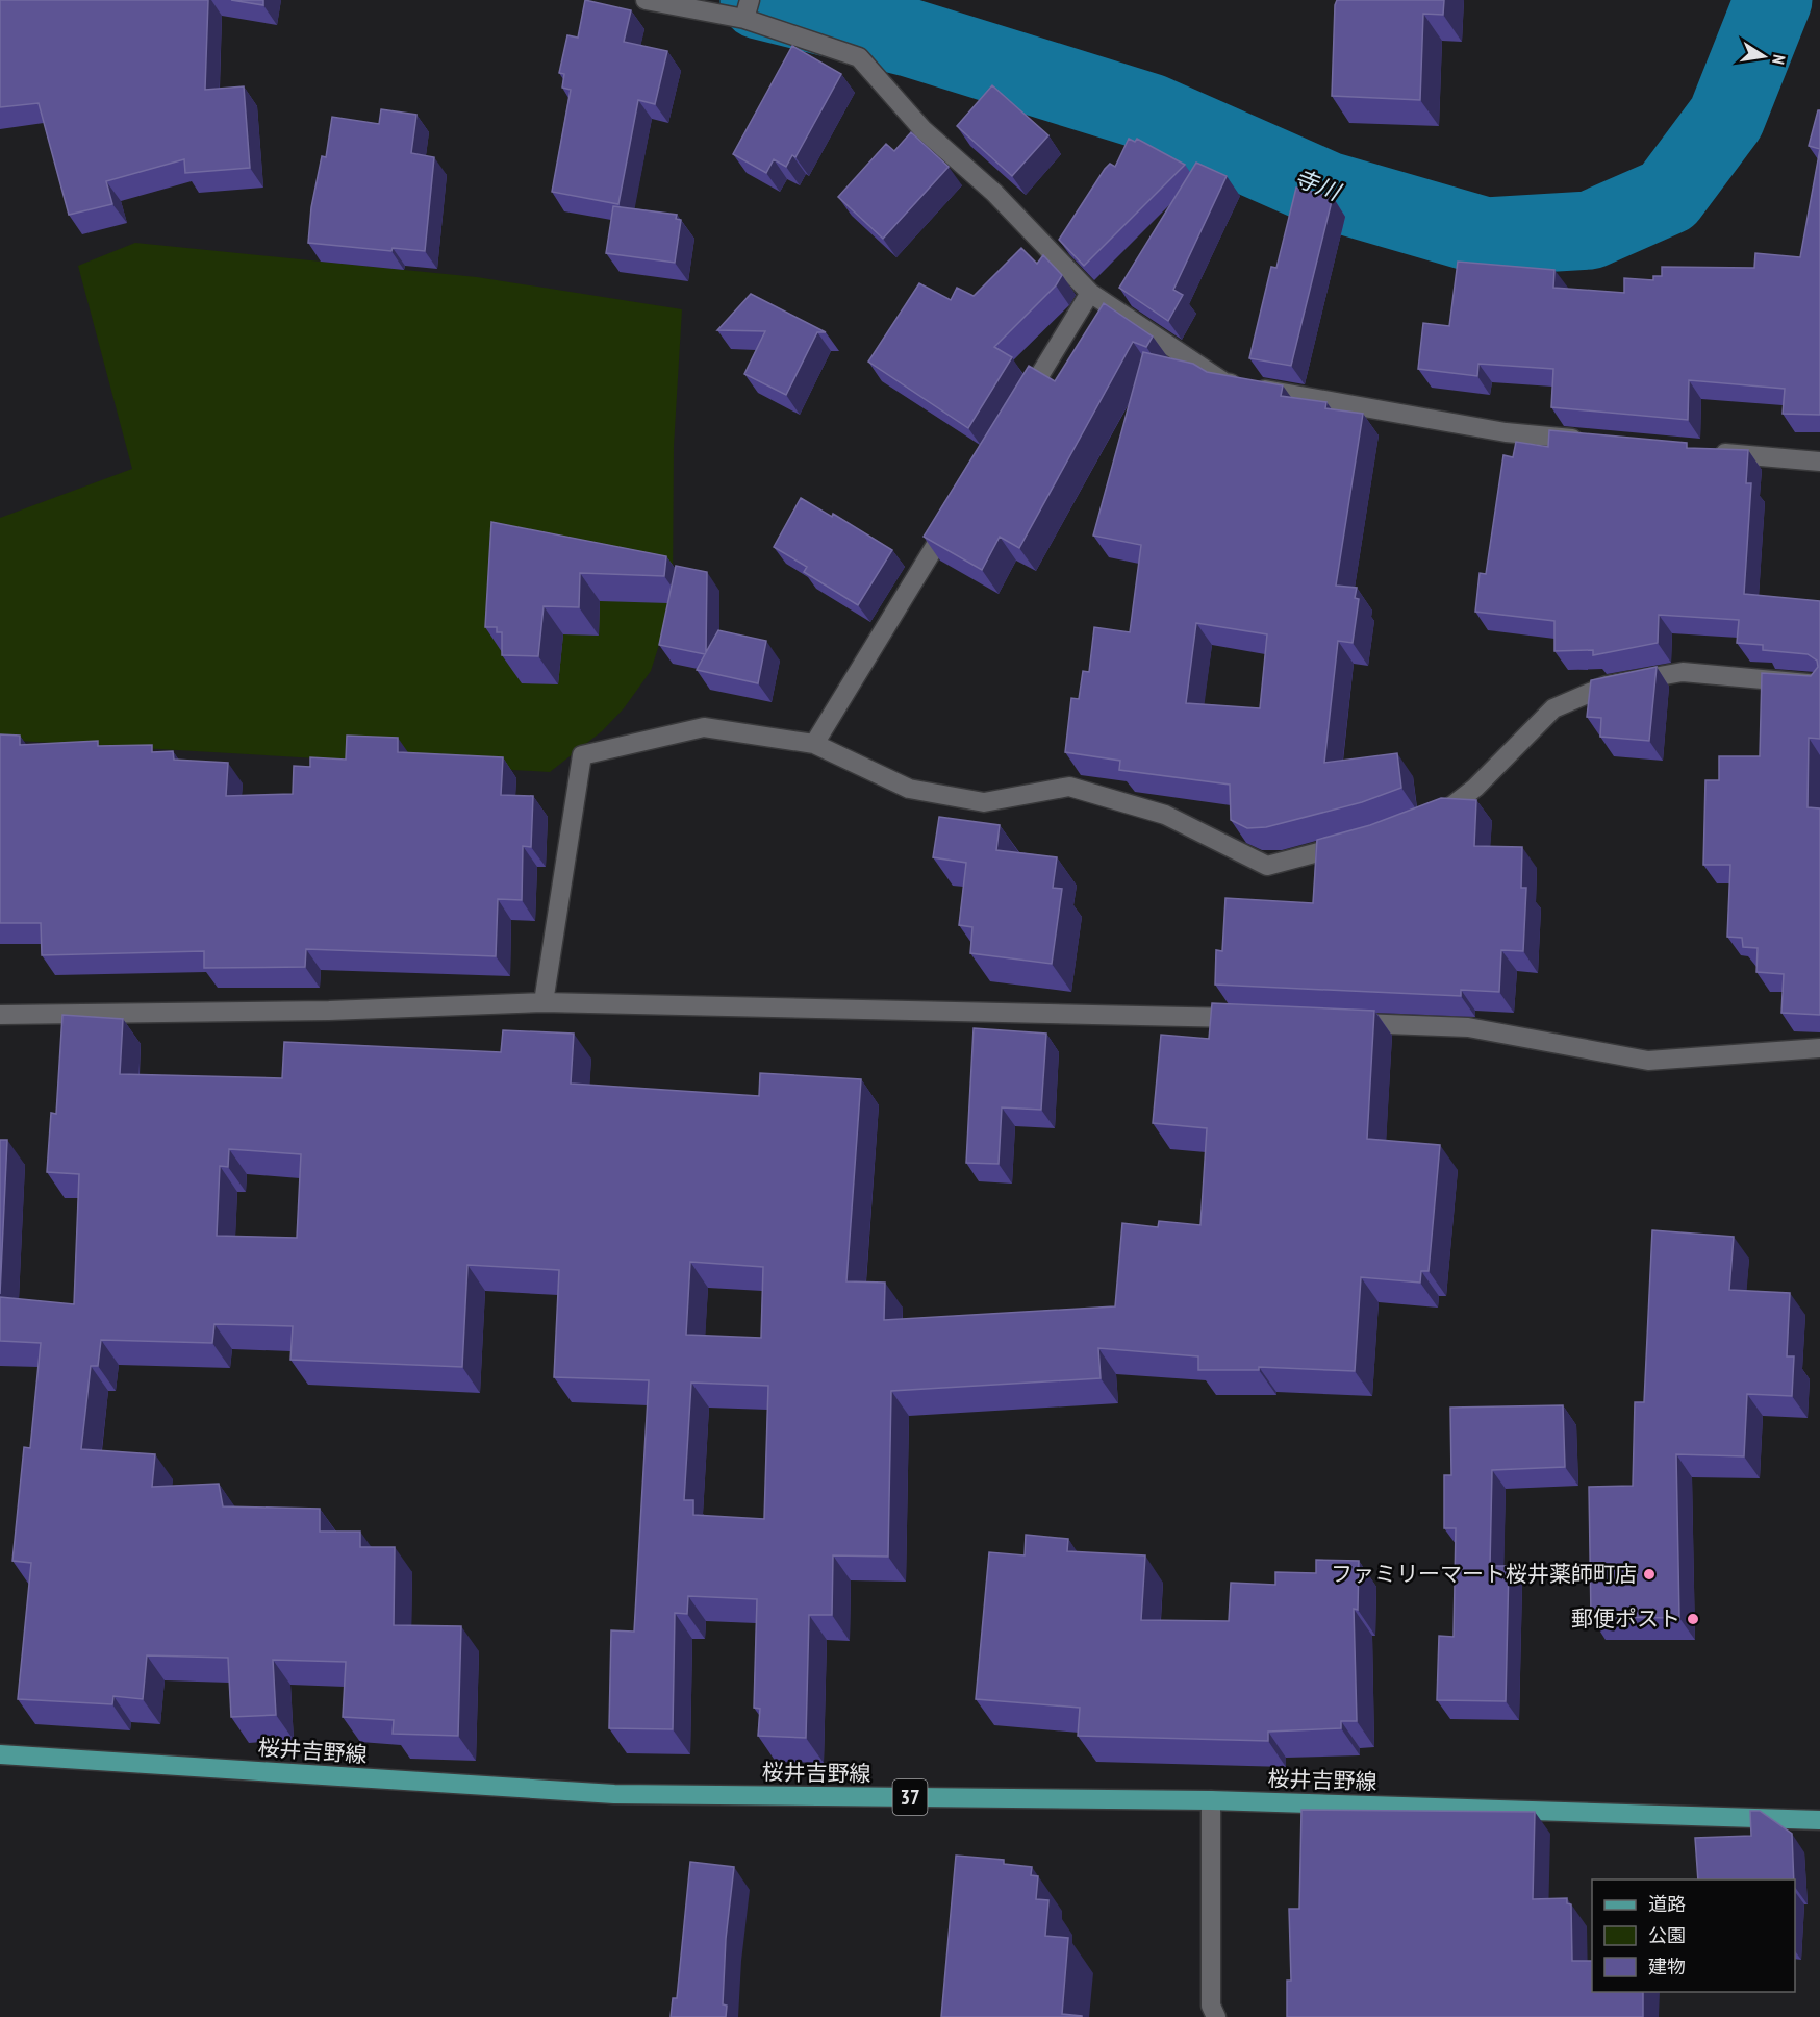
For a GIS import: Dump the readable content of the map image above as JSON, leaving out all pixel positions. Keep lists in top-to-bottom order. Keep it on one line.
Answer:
{"streets":{"main road":["桜井吉野線","37"]},"water":["寺川"],"places":["ファミリーマート桜井薬師町店","郵便ポスト"],"legend":["道路","公園","建物"],"north":"right"}
